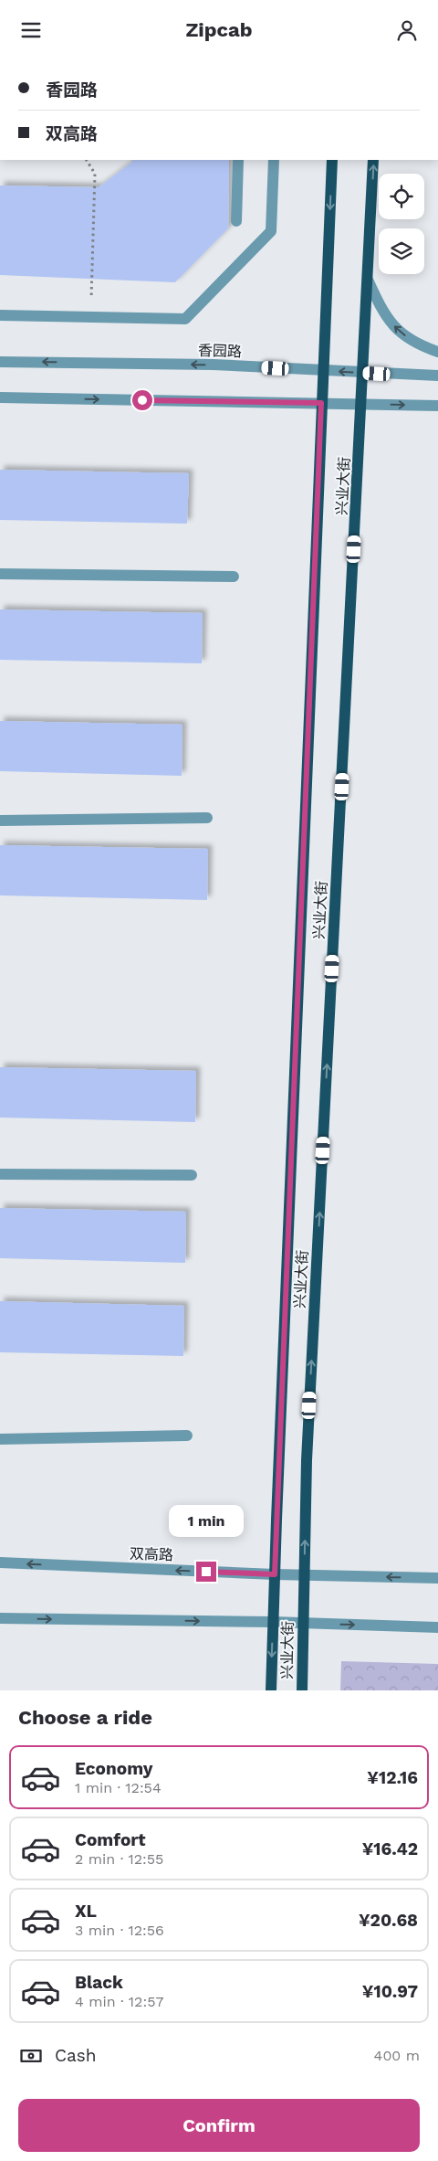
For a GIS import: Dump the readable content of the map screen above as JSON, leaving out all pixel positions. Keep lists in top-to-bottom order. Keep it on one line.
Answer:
{"streets":{"main road":["兴业大街"],"street":["香园路","双高路"]},"crossings":[["香园路","兴业大街"],["兴业大街","双高路"]],"page":{"header":"Zipcab","banner":["香园路","双高路"],"bubble":"1 min","heading":"Choose a ride","list":[{"name":"Economy","note":"1 min · 12:54","value":"¥12.16"},{"name":"Comfort","note":"2 min · 12:55","value":"¥16.42"},{"name":"XL","note":"3 min · 12:56","value":"¥20.68"},{"name":"Black","note":"4 min · 12:57","value":"¥10.97"}],"pay":["Cash","400 m"],"buttons":"Confirm"}}
